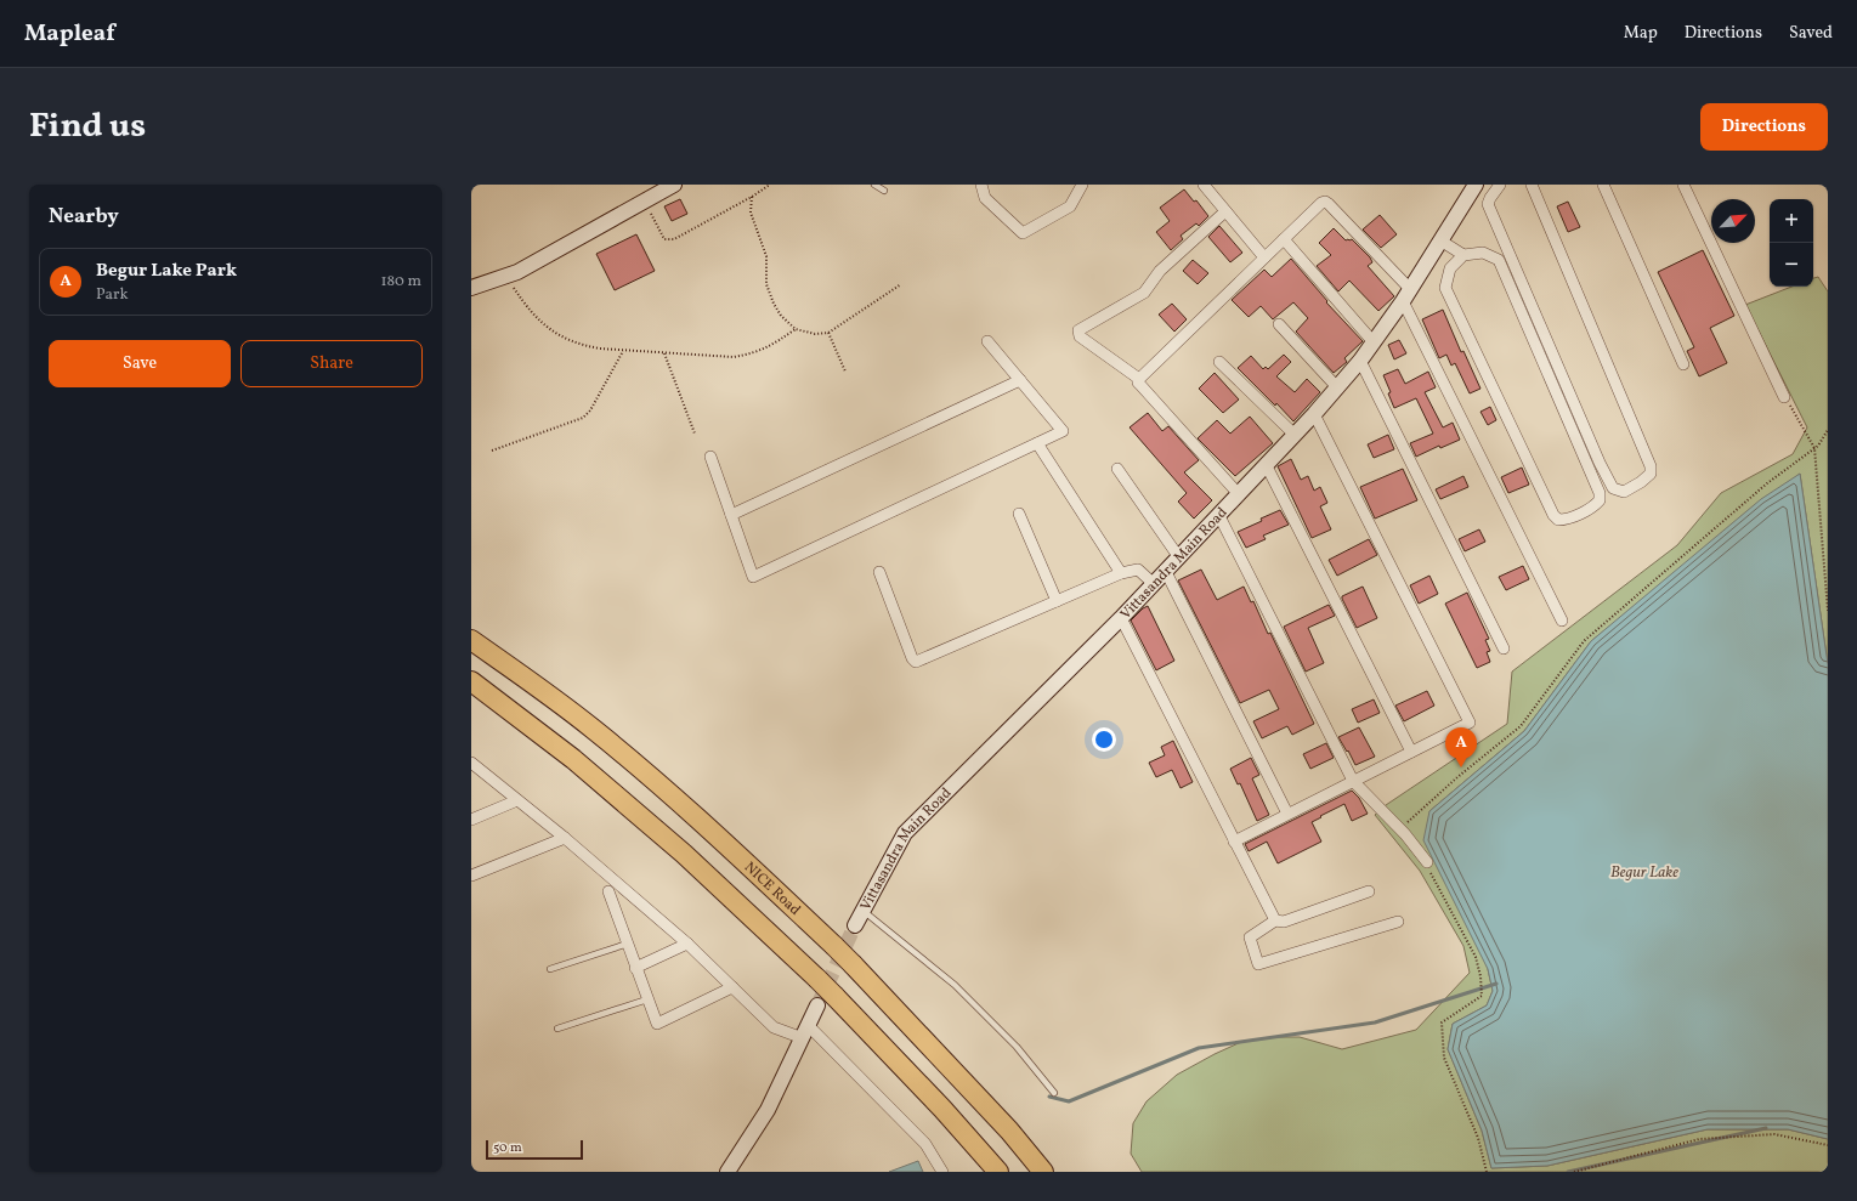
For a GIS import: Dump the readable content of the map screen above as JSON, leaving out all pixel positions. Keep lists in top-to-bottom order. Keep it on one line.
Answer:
{"streets":{"highway":["NICE Road"],"street":["Vittasandra Main Road"]},"water":["Begur Lake"],"scale_bar":"50 m","north":"top right","page":{"header":"Mapleaf","nav":["Map","Directions","Saved"],"title":"Find us","buttons":["Directions",["Save","Share"]],"heading":"Nearby","map_buttons":["+","−"],"list":[{"mark":"A","name":"Begur Lake Park","note":"Park","value":"180 m"}],"pins":"A","scale":"50 m"}}
